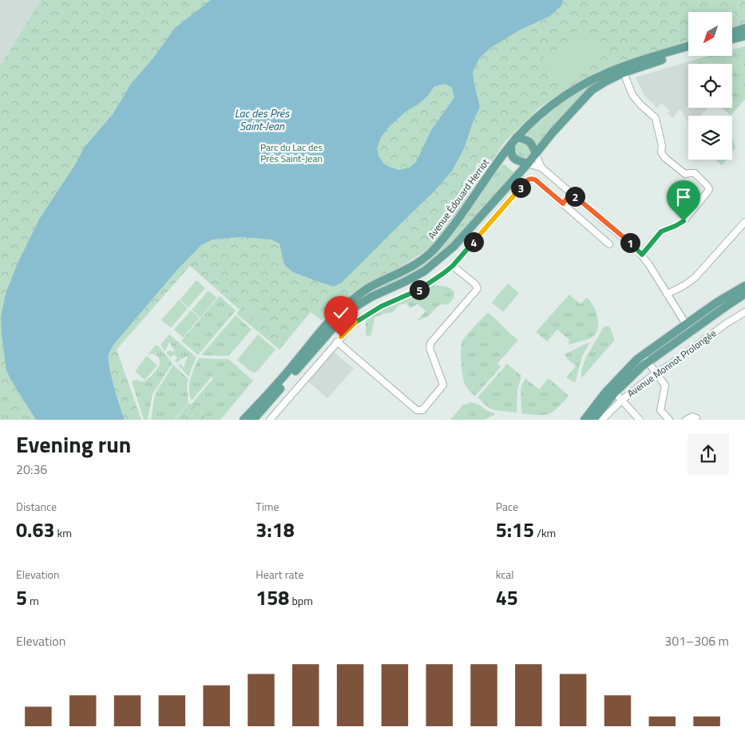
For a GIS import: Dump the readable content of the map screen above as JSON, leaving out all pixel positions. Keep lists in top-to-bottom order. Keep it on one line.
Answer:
{"streets":{"main road":["Avenue Édouard Herriot"],"street":["Avenue Monnot Prolongée"]},"water":["Lac des Prés Saint-Jean"],"parks":["Parc du Lac des Prés Saint-Jean"],"north":"bottom left","page":{"pins":["3","2","4","1","5"],"heading":["Evening run","20:36"],"stats":[["Distance","0.63 km"],["Time","3:18"],["Pace","5:15 /km"],["Elevation","5 m"],["Heart rate","158 bpm"],["kcal","45"]],"chart":["Elevation","301–306 m"]}}
